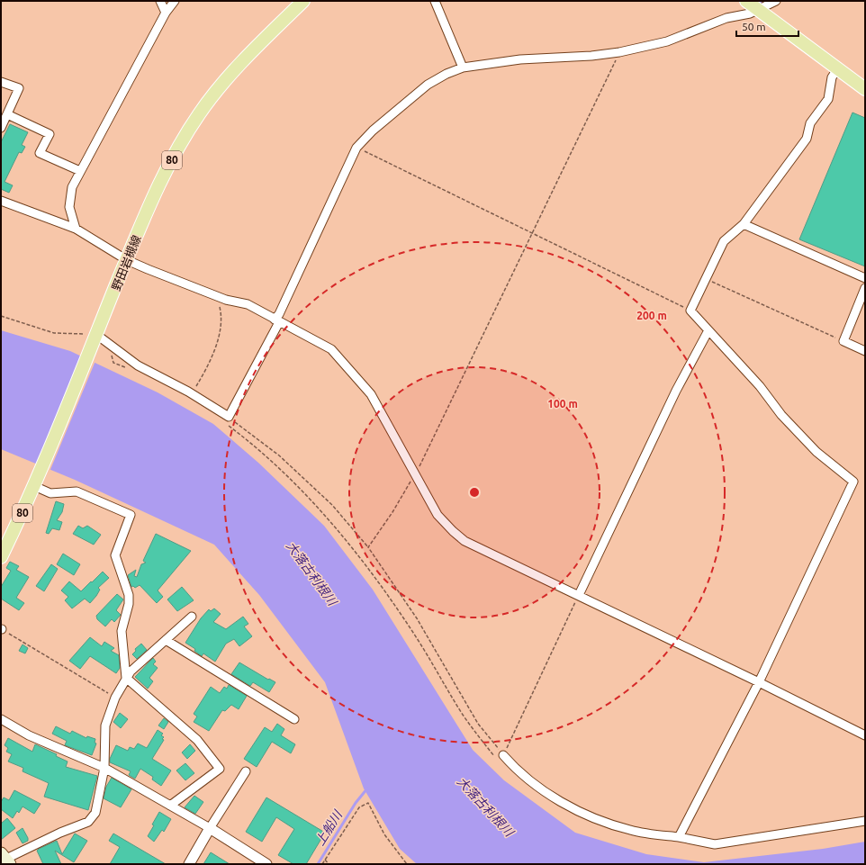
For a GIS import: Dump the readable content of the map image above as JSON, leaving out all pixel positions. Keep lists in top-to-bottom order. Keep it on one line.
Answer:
{"streets":{"main road":["80","野田岩槻線"]},"water":["大落古利根川","上船川"],"scale_bar":"50 m","rings":["200 m","100 m"]}
